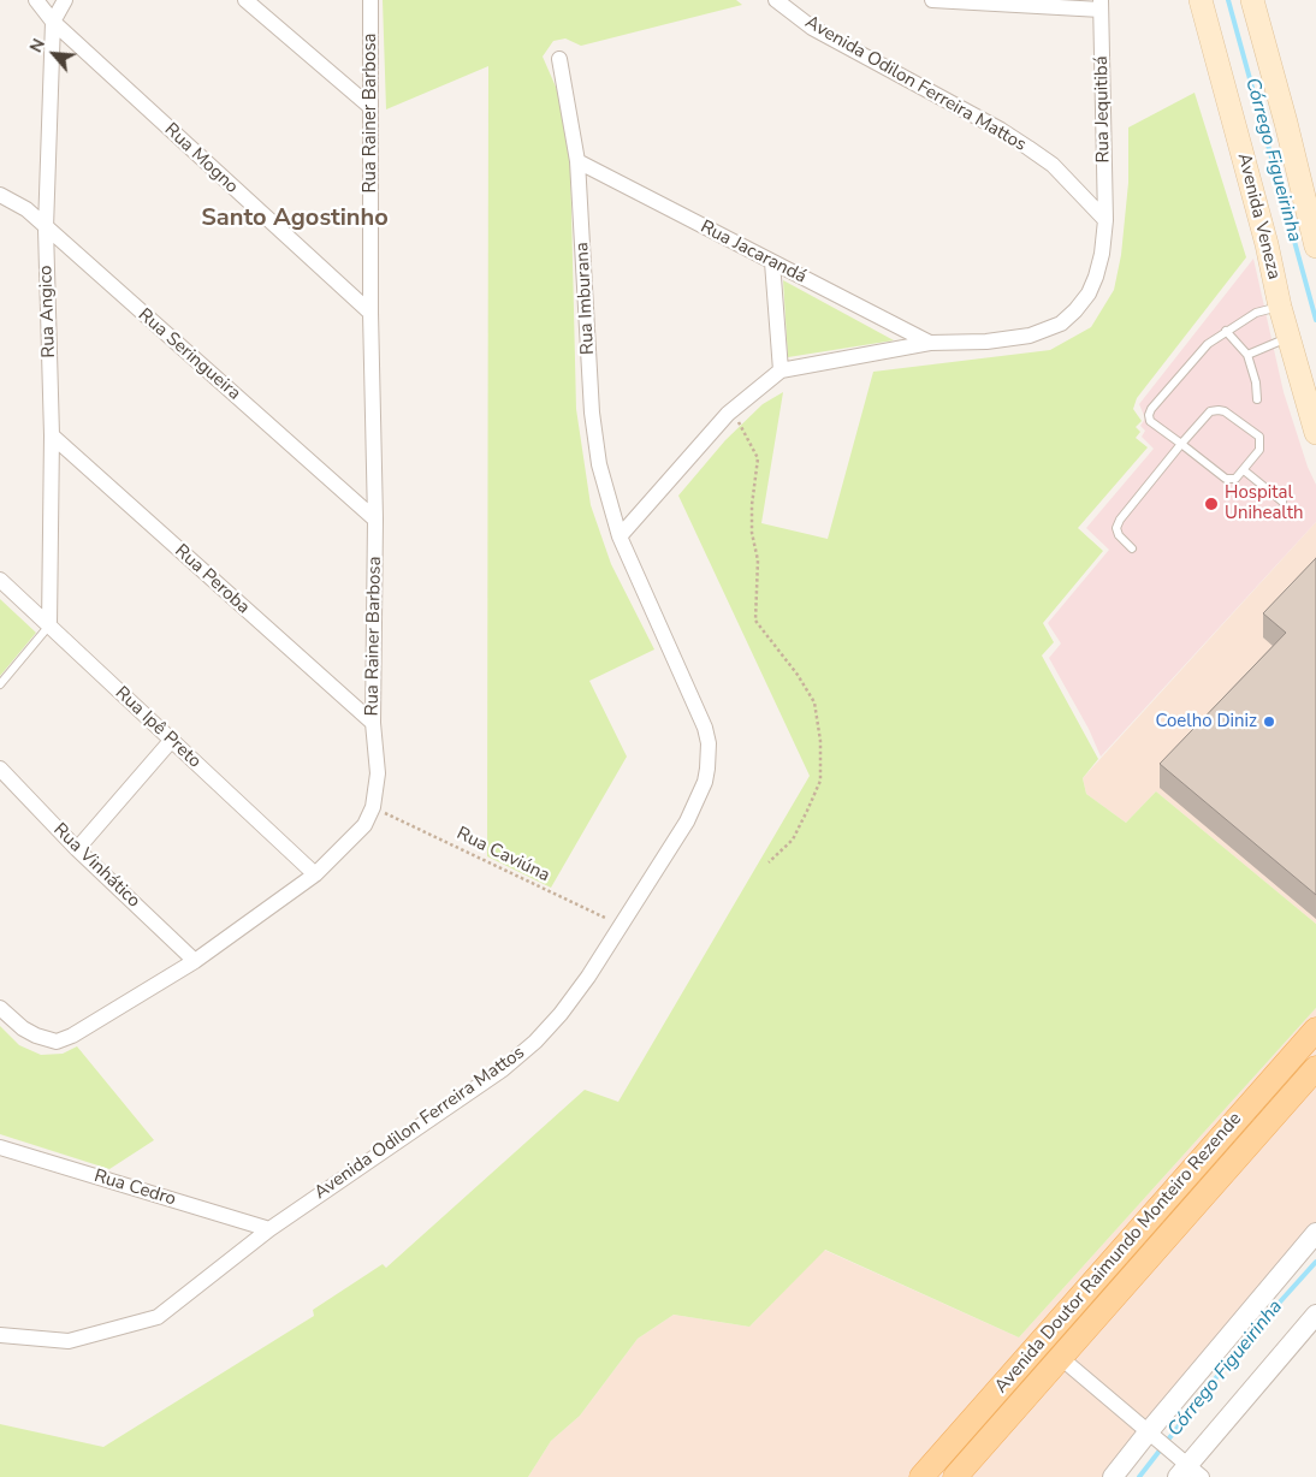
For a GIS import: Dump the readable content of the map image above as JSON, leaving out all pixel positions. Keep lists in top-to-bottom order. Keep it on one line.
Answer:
{"streets":{"main road":["Avenida Veneza","Avenida Doutor Raimundo Monteiro Rezende"],"street":["Avenida Odilon Ferreira Mattos","Rua Jequitibá","Rua Rainer Barbosa","Rua Mogno","Rua Jacarandá","Rua Imburana","Rua Angico","Rua Seringueira","Rua Peroba","Rua Ipê Preto","Rua Vinhático","Rua Cedro"],"path":["Rua Caviúna"]},"crossings":[["Avenida Odilon Ferreira Mattos","Rua Jequitibá"],["Avenida Odilon Ferreira Mattos","Rua Imburana"],["Avenida Odilon Ferreira Mattos","Rua Caviúna"],["Avenida Odilon Ferreira Mattos","Rua Cedro"],["Rua Rainer Barbosa","Rua Mogno"],["Rua Rainer Barbosa","Rua Seringueira"],["Rua Rainer Barbosa","Rua Peroba"],["Rua Rainer Barbosa","Rua Ipê Preto"],["Rua Rainer Barbosa","Rua Caviúna"],["Rua Rainer Barbosa","Rua Vinhático"],["Rua Mogno","Rua Angico"],["Rua Jacarandá","Rua Imburana"],["Rua Angico","Rua Seringueira"],["Rua Angico","Rua Peroba"],["Rua Angico","Rua Ipê Preto"]],"districts":["Santo Agostinho"],"water":["Córrego Figueirinha"],"places":["Hospital Unihealth","Coelho Diniz"],"north":"top left"}
